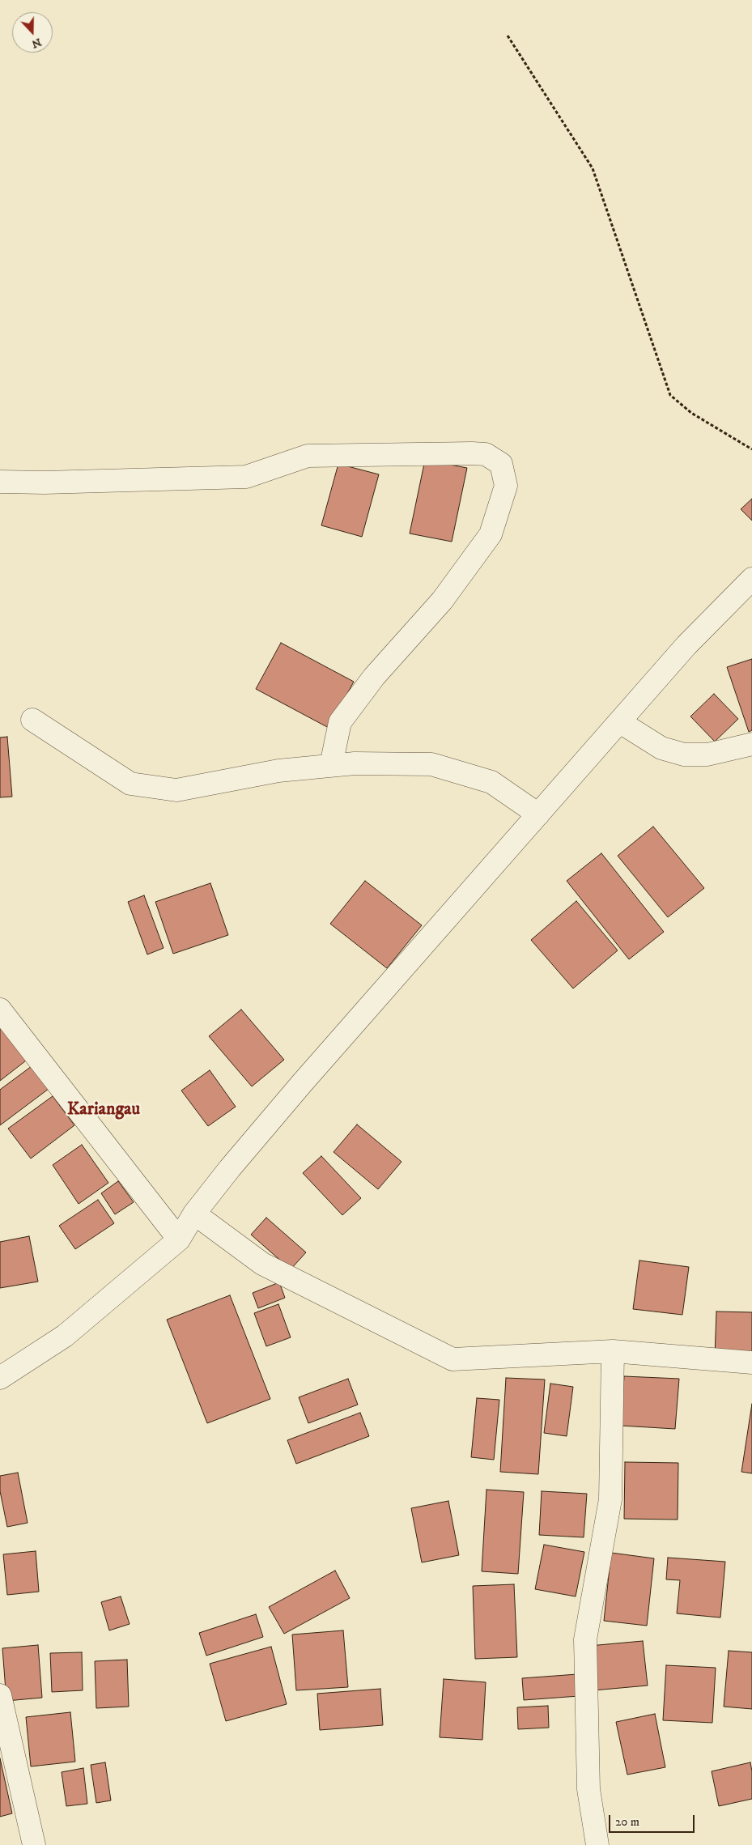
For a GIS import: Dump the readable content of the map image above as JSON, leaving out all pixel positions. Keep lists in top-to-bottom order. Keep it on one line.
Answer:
{"districts":["Kariangau"],"scale_bar":"20 m","north":"bottom"}
